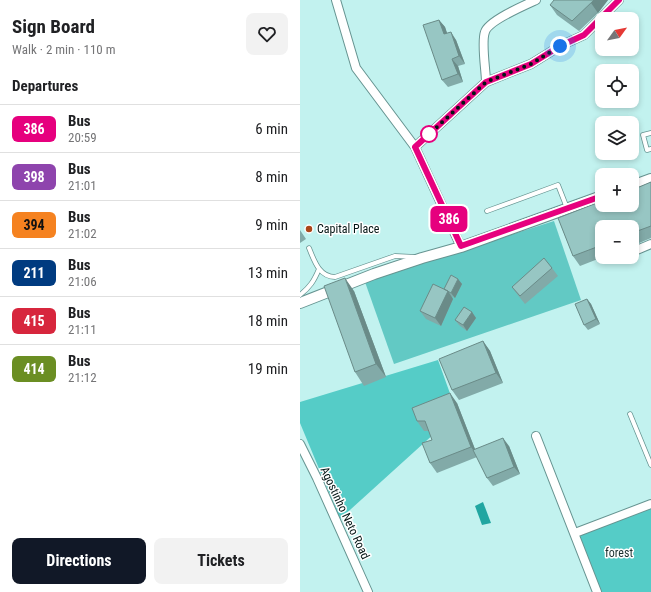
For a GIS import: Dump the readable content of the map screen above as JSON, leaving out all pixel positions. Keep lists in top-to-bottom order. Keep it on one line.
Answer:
{"streets":{"street":["Agostinho Neto Road"]},"parks":["forest"],"places":["Capital Place"],"lines":["bus line 386"],"north":"top right","page":{"heading":[["Sign Board","Walk · 2 min · 110 m"],"Departures"],"on_map":"386","map_buttons":["+","−"],"list":[{"mark":"386","name":"Bus","note":"20:59","value":"6 min"},{"mark":"398","name":"Bus","note":"21:01","value":"8 min"},{"mark":"394","name":"Bus","note":"21:02","value":"9 min"},{"mark":"211","name":"Bus","note":"21:06","value":"13 min"},{"mark":"415","name":"Bus","note":"21:11","value":"18 min"},{"mark":"414","name":"Bus","note":"21:12","value":"19 min"}],"buttons":["Directions","Tickets"]}}
